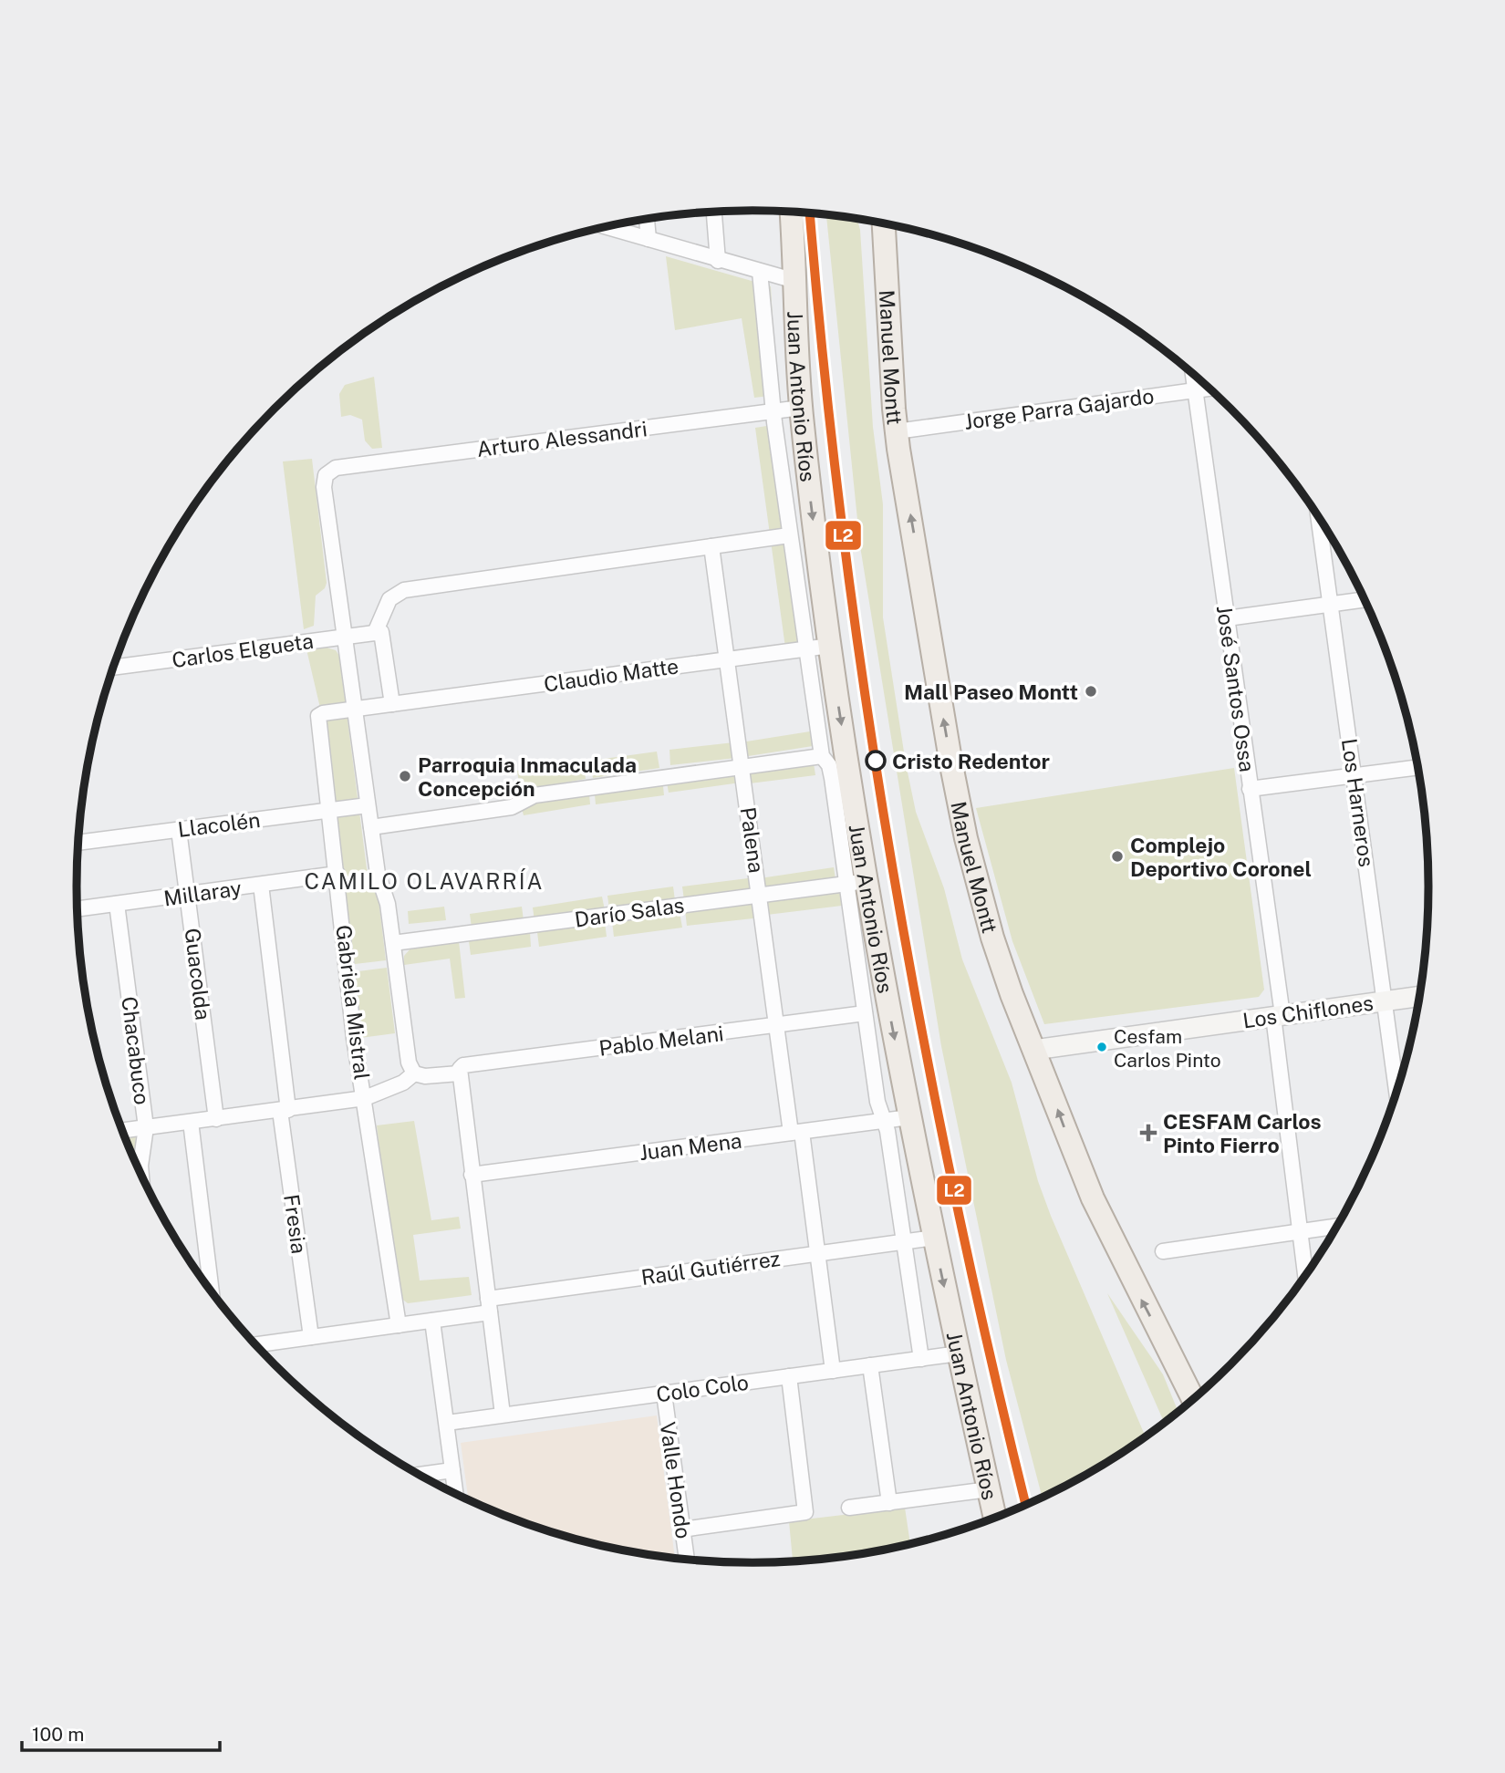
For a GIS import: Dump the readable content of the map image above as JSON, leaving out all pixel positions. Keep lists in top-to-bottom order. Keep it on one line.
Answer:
{"streets":{"main road":["Manuel Montt","Juan Antonio Ríos"],"street":["Jorge Parra Gajardo","Arturo Alessandri","Carlos Elgueta","Claudio Matte","José Santos Ossa","Los Harneros","Llacolén","Palena","Millaray","Darío Salas","Guacolda","Gabriela Mistral","Los Chiflones","Pablo Melani","Chacabuco","Juan Mena","Fresia","Raúl Gutiérrez","Colo Colo","Valle Hondo"]},"crossings":[["Manuel Montt","Jorge Parra Gajardo"],["Manuel Montt","Los Chiflones"],["Juan Antonio Ríos","Arturo Alessandri"],["Juan Antonio Ríos","Claudio Matte"],["Juan Antonio Ríos","Darío Salas"],["Juan Antonio Ríos","Juan Mena"],["Juan Antonio Ríos","Raúl Gutiérrez"],["Juan Antonio Ríos","Colo Colo"],["Jorge Parra Gajardo","José Santos Ossa"],["Arturo Alessandri","Carlos Elgueta"],["Claudio Matte","Palena"],["Claudio Matte","Gabriela Mistral"],["José Santos Ossa","Los Chiflones"],["Los Harneros","Los Chiflones"],["Llacolén","Guacolda"],["Llacolén","Gabriela Mistral"],["Palena","Darío Salas"],["Palena","Pablo Melani"],["Palena","Juan Mena"],["Palena","Raúl Gutiérrez"],["Palena","Colo Colo"],["Millaray","Guacolda"],["Millaray","Gabriela Mistral"],["Millaray","Chacabuco"],["Millaray","Fresia"],["Gabriela Mistral","Raúl Gutiérrez"],["Fresia","Raúl Gutiérrez"],["Colo Colo","Valle Hondo"]],"one_way":["Manuel Montt","Juan Antonio Ríos"],"districts":["CAMILO OLAVARRÍA"],"places":{"other":["Mall Paseo Montt","Cristo Redentor","Parroquia Inmaculada Concepción","Complejo Deportivo Coronel","Cesfam Carlos Pinto"],"health":["CESFAM Carlos Pinto Fierro"]},"lines":["transit line L2"],"scale_bar":"100 m"}
